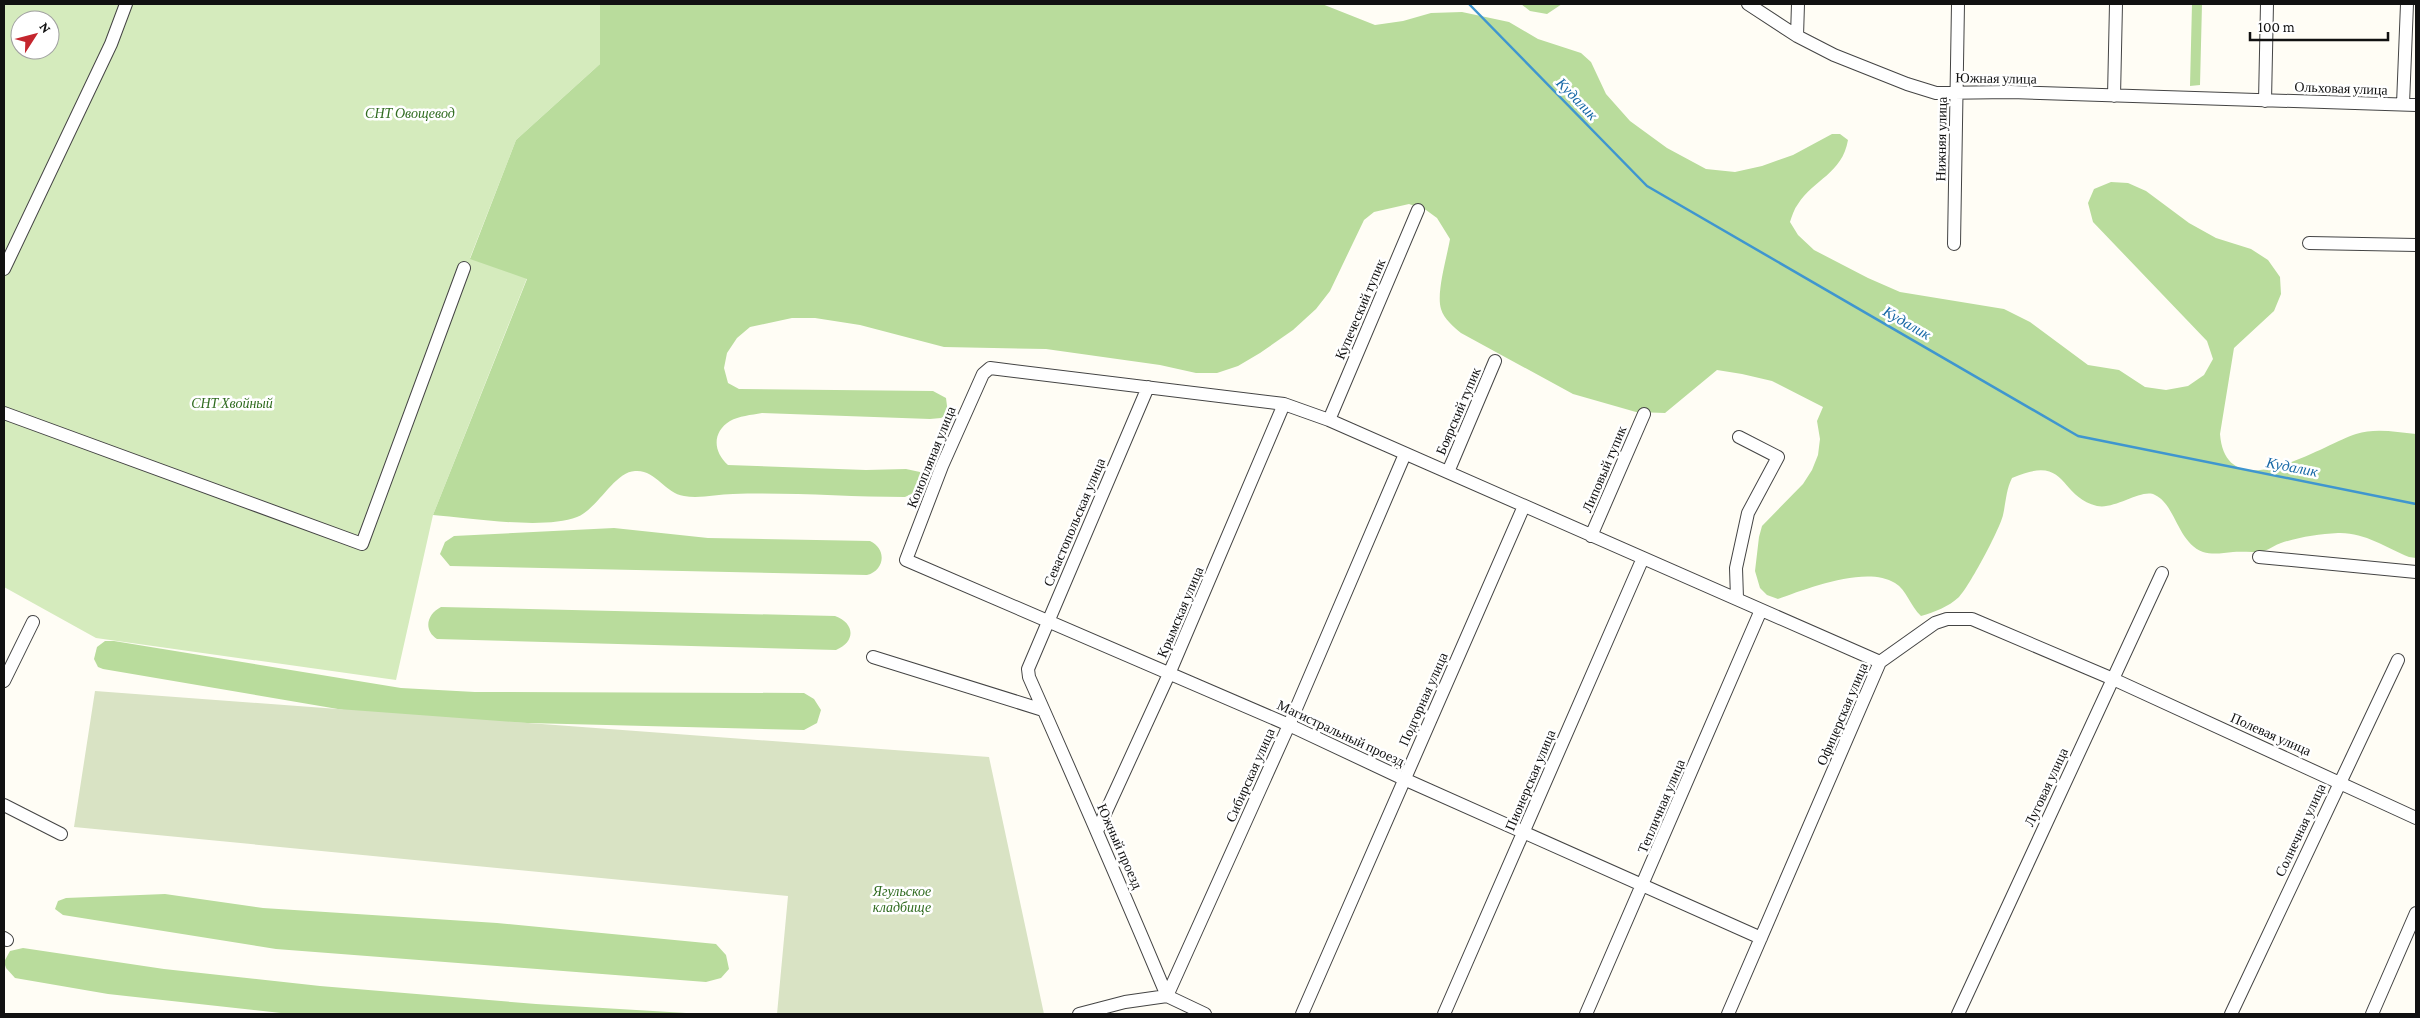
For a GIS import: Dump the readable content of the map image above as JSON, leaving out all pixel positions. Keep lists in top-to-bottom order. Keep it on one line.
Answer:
{"streets":{"street":["Южная улица","Ольховая улица","Нижняя улица","Купеческий тупик","Боярский тупик","Конопляная улица","Липовый тупик","Севастопольская улица","Крымская улица","Подгорная улица","Офицерская улица","Магистральный проезд","Полевая улица","Сибирская улица","Пионерская улица","Луговая улица","Тепличная улица","Солнечная улица","Южный проезд"]},"crossings":[["Южная улица","Ольховая улица"],["Южная улица","Нижняя улица"],["Конопляная улица","Севастопольская улица"],["Конопляная улица","Магистральный проезд"],["Севастопольская улица","Магистральный проезд"],["Севастопольская улица","Южный проезд"],["Крымская улица","Магистральный проезд"],["Крымская улица","Южный проезд"],["Подгорная улица","Магистральный проезд"],["Офицерская улица","Магистральный проезд"],["Офицерская улица","Полевая улица"],["Офицерская улица","Луговая улица"],["Магистральный проезд","Сибирская улица"],["Магистральный проезд","Пионерская улица"],["Магистральный проезд","Тепличная улица"],["Полевая улица","Луговая улица"],["Полевая улица","Солнечная улица"],["Сибирская улица","Южный проезд"]],"water":["Кудалик"],"parks":["СНТ Овощевод","СНТ Хвойный","Ягульское кладбище"],"scale_bar":"100 m","north":"top right"}
